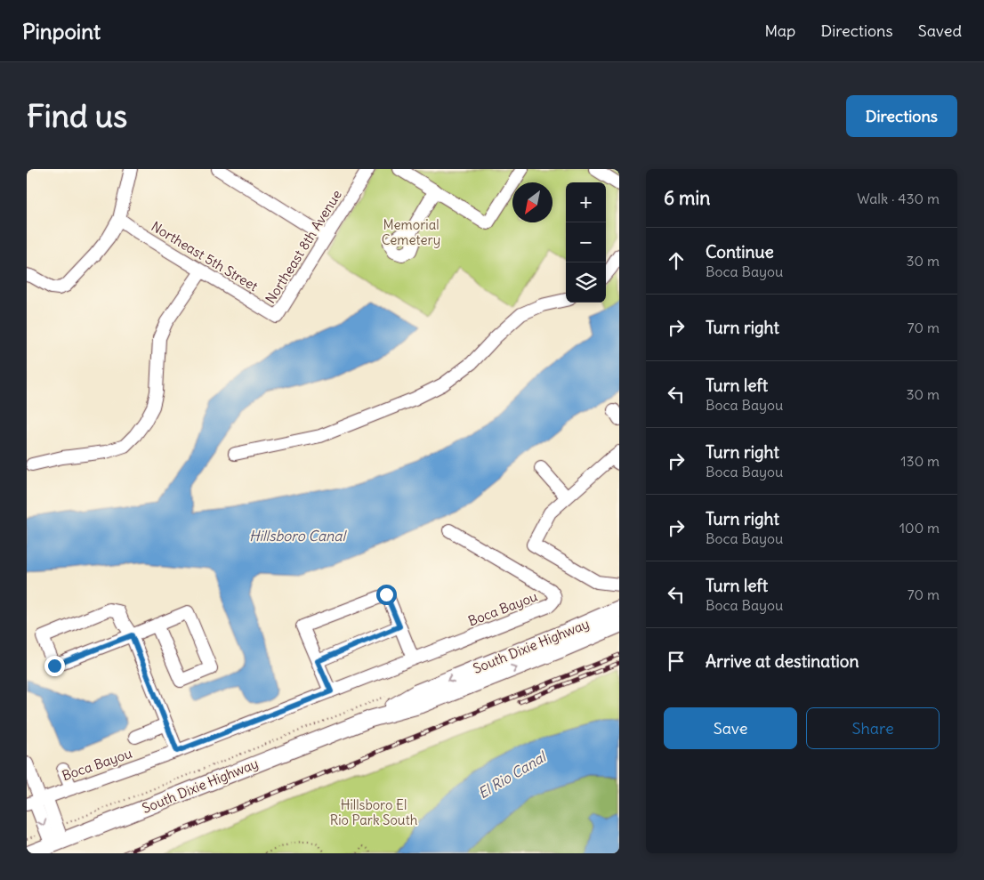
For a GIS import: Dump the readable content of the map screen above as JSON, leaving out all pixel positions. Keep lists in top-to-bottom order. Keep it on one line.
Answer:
{"streets":{"main road":["South Dixie Highway"],"street":["Northeast 8th Avenue","Northeast 5th Street","Boca Bayou"]},"crossings":[["Northeast 8th Avenue","Northeast 5th Street"]],"water":["Hillsboro Canal","El Rio Canal"],"parks":["Memorial Cemetery","Hillsboro El Rio Park South"],"north":"bottom left","page":{"header":"Pinpoint","nav":["Map","Directions","Saved"],"buttons":["Directions",["Save","Share"]],"title":"Find us","heading":["6 min","Walk · 430 m"],"map_buttons":["+","−"],"list":[["Continue","Boca Bayou","30 m"],["Turn right","70 m"],["Turn left","Boca Bayou","30 m"],["Turn right","Boca Bayou","130 m"],["Turn right","Boca Bayou","100 m"],["Turn left","Boca Bayou","70 m"],"Arrive at destination"]}}
